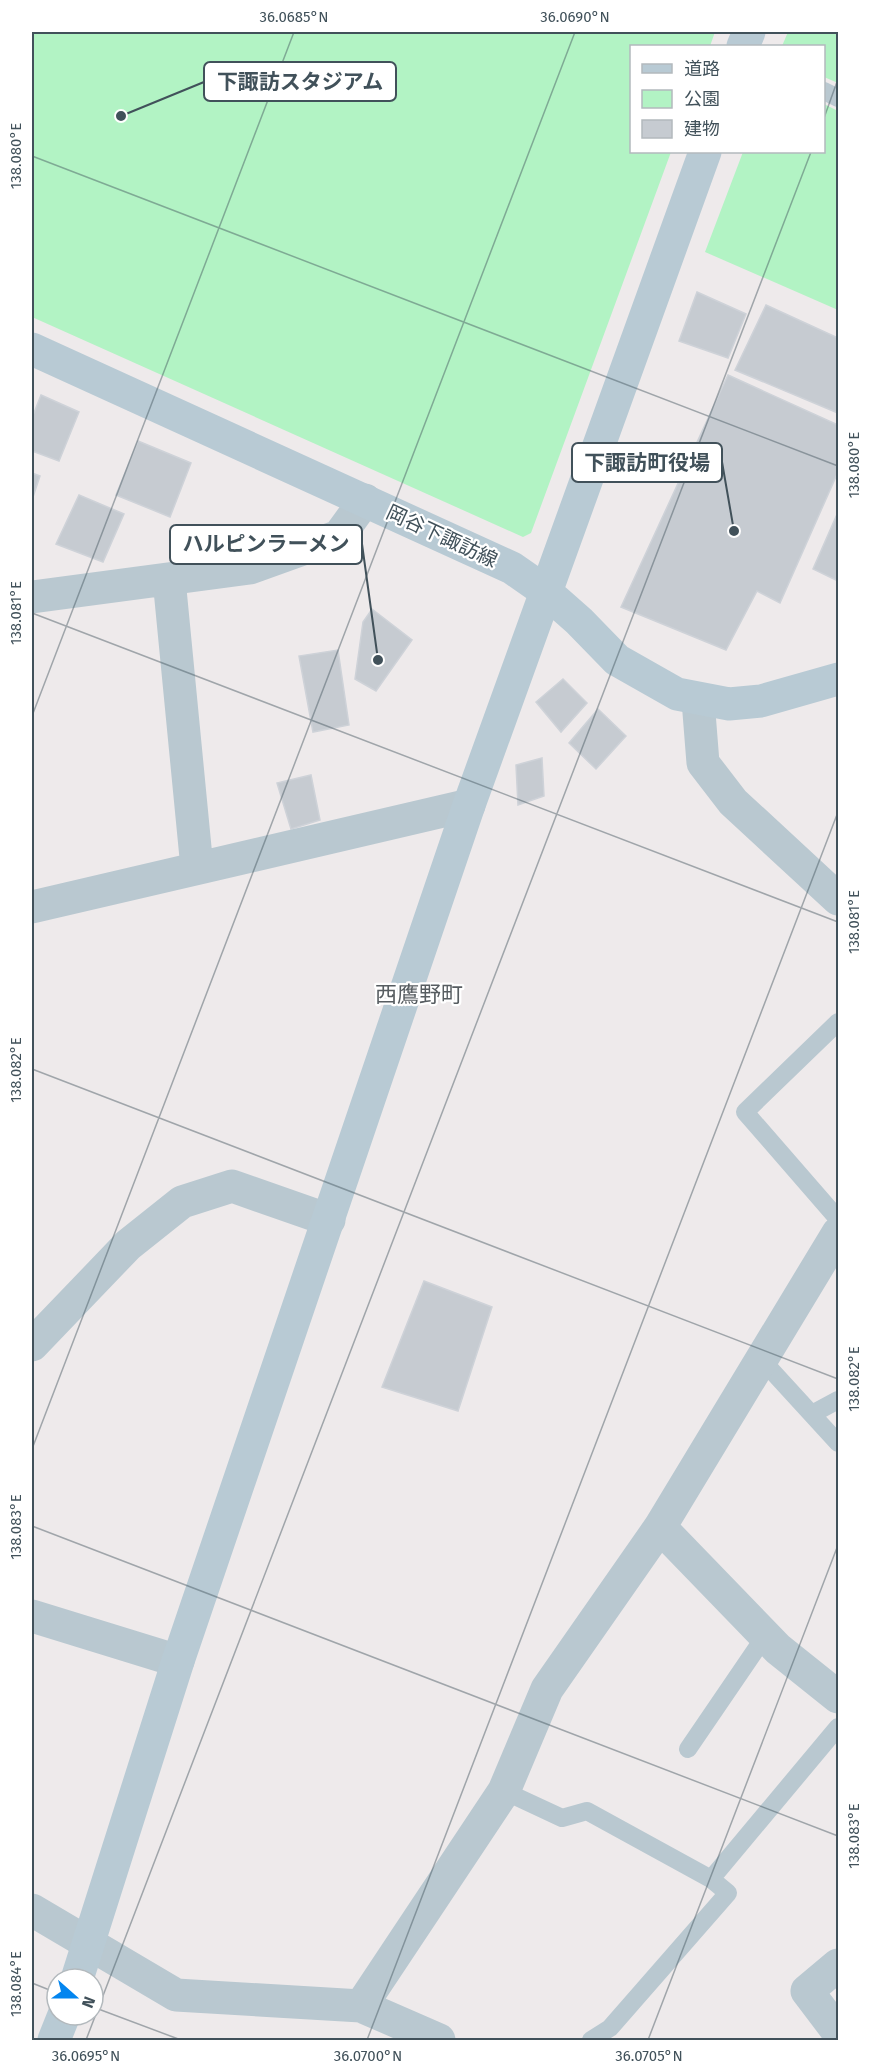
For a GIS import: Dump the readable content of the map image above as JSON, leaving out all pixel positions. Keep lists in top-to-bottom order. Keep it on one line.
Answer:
{"streets":{"street":["岡谷下諏訪線"]},"districts":["西鷹野町"],"places":["下諏訪スタジアム","下諏訪町役場","ハルピンラーメン"],"legend":["道路","公園","建物"],"north":"right","coordinates":["36.0685°N","36.0690°N","138.080°E","138.081°E","138.082°E","138.083°E","138.084°E","36.0695°N","36.0700°N","36.0705°N"]}
